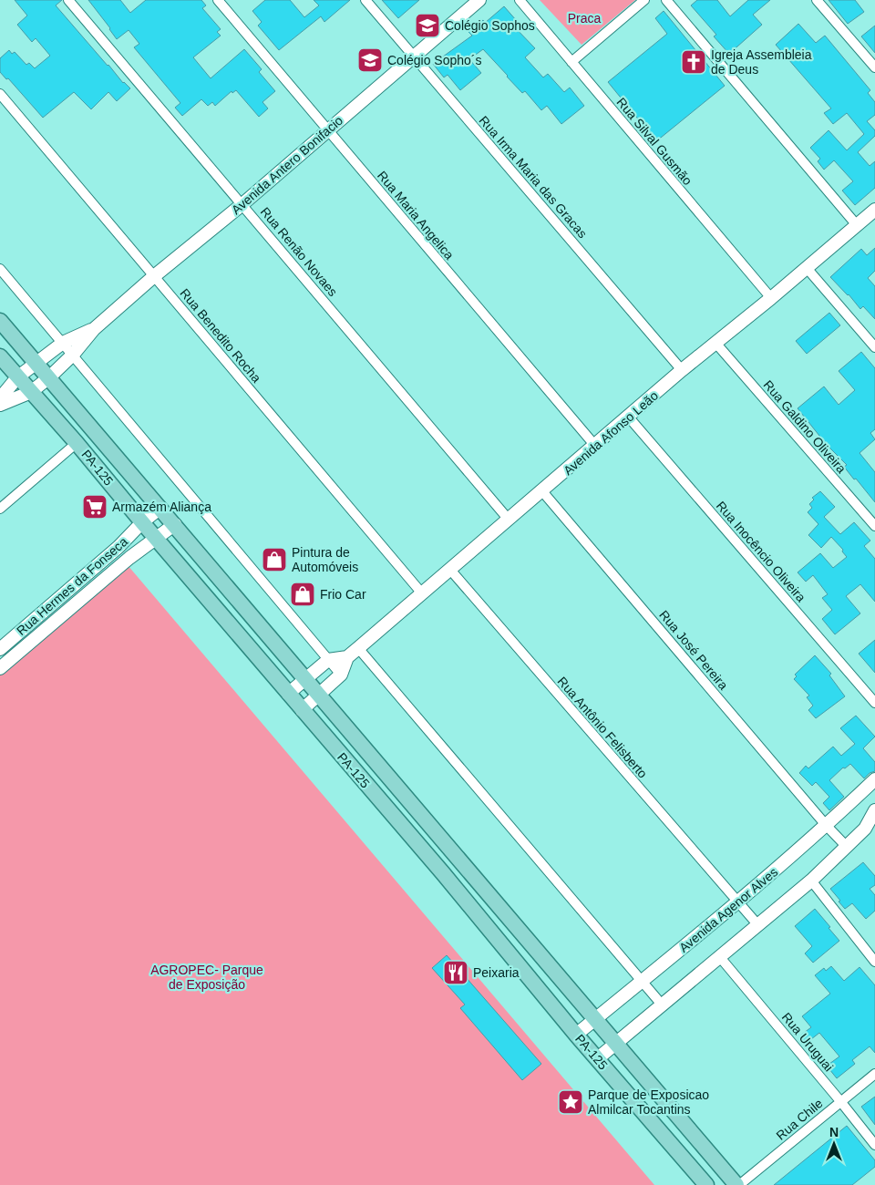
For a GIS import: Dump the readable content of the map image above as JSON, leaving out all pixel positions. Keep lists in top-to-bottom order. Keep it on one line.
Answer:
{"streets":{"main road":["PA-125"],"street":["Rua Silval Gusmão","Avenida Antero Bonifacio","Rua Irma Maria das Gracas","Rua Maria Angelica","Rua Renão Novaes","Rua Benedito Rocha","Rua Galdino Oliveira","Avenida Afonso Leão","Rua Inocêncio Oliveira","Rua Hermes da Fonseca","Rua José Pereira","Rua Antônio Felisberto","Avenida Agenor Alves","Rua Uruguai","Rua Chile"]},"crossings":[["Rua Silval Gusmão","Avenida Afonso Leão"],["Avenida Antero Bonifacio","Rua Irma Maria das Gracas"],["Avenida Antero Bonifacio","Rua Maria Angelica"],["Avenida Antero Bonifacio","Rua Renão Novaes"],["Avenida Antero Bonifacio","Rua Benedito Rocha"],["Avenida Antero Bonifacio","PA-125"],["Rua Irma Maria das Gracas","Avenida Afonso Leão"],["Rua Maria Angelica","Avenida Afonso Leão"],["Rua Renão Novaes","Avenida Afonso Leão"],["Rua Benedito Rocha","Avenida Afonso Leão"],["Rua Galdino Oliveira","Avenida Afonso Leão"],["Avenida Afonso Leão","PA-125"],["Avenida Afonso Leão","Rua Inocêncio Oliveira"],["Avenida Afonso Leão","Rua José Pereira"],["Avenida Afonso Leão","Rua Antônio Felisberto"],["PA-125","Rua Hermes da Fonseca"],["PA-125","Avenida Agenor Alves"],["PA-125","Rua Chile"],["Rua José Pereira","Avenida Agenor Alves"],["Rua Antônio Felisberto","Avenida Agenor Alves"],["Rua Uruguai","Rua Chile"]],"parks":["Praca","AGROPEC- Parque de Exposição"],"places":{"school or university":["Colégio Sophos","Colégio Sopho´s"],"church":["Igreja Assembleia de Deus"],"supermarket":["Armazém Aliança"],"shop":["Pintura de Automóveis","Frio Car"],"restaurant":["Peixaria"],"place":["Parque de Exposicao Almilcar Tocantins"]},"north":"top"}
